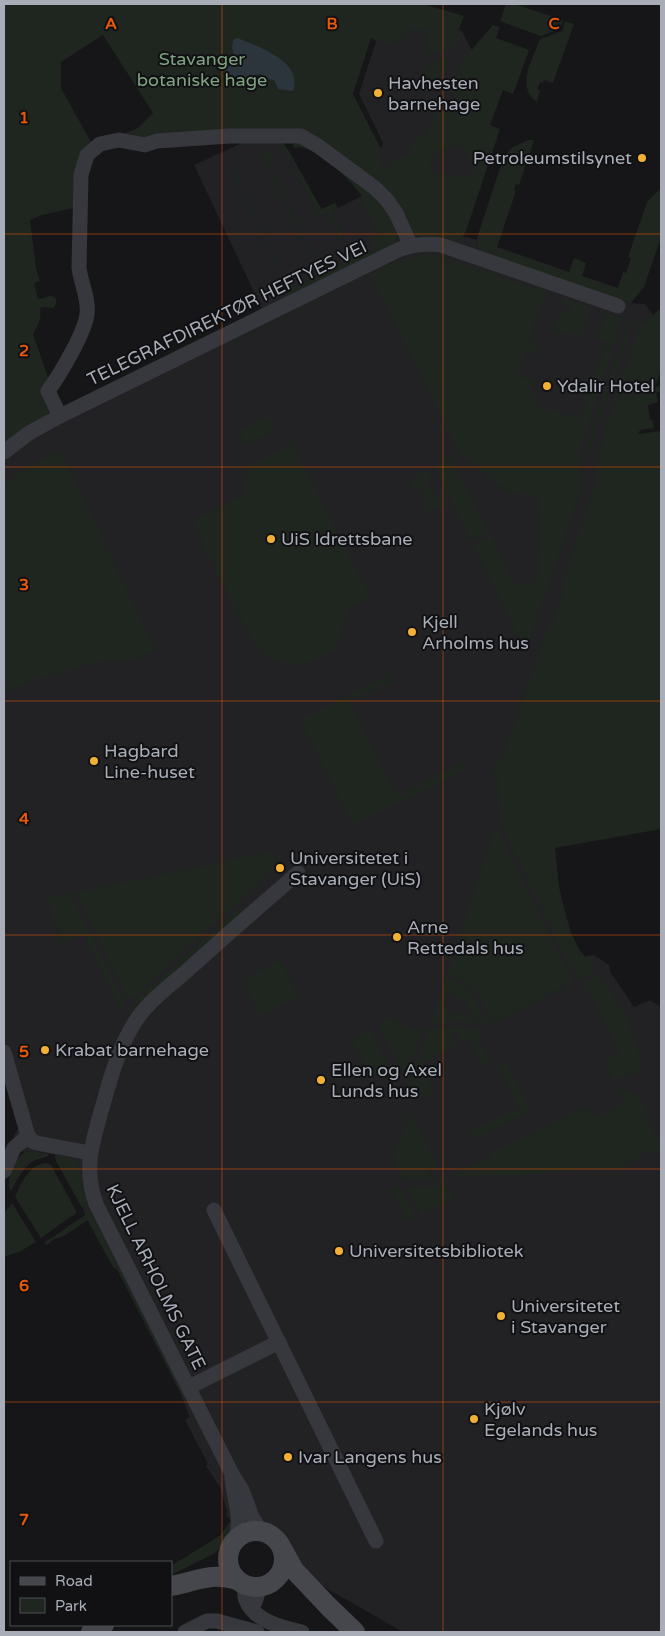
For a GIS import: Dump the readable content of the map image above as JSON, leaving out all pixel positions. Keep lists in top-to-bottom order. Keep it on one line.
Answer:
{"streets":{"street":["TELEGRAFDIREKTØR HEFTYES VEI","KJELL ARHOLMS GATE"]},"parks":["Stavanger botaniske hage"],"places":["Havhesten barnehage","Petroleumstilsynet","Ydalir Hotel","UiS Idrettsbane","Kjell Arholms hus","Hagbard Line-huset","Universitetet i Stavanger (UiS)","Arne Rettedals hus","Krabat barnehage","Ellen og Axel Lunds hus","Universitetsbibliotek","Universitetet i Stavanger","Kjølv Egelands hus","Ivar Langens hus"],"legend":["Road","Park"],"grid":{"columns":["A","B","C"],"rows":["1","2","3","4","5","6","7"]}}
